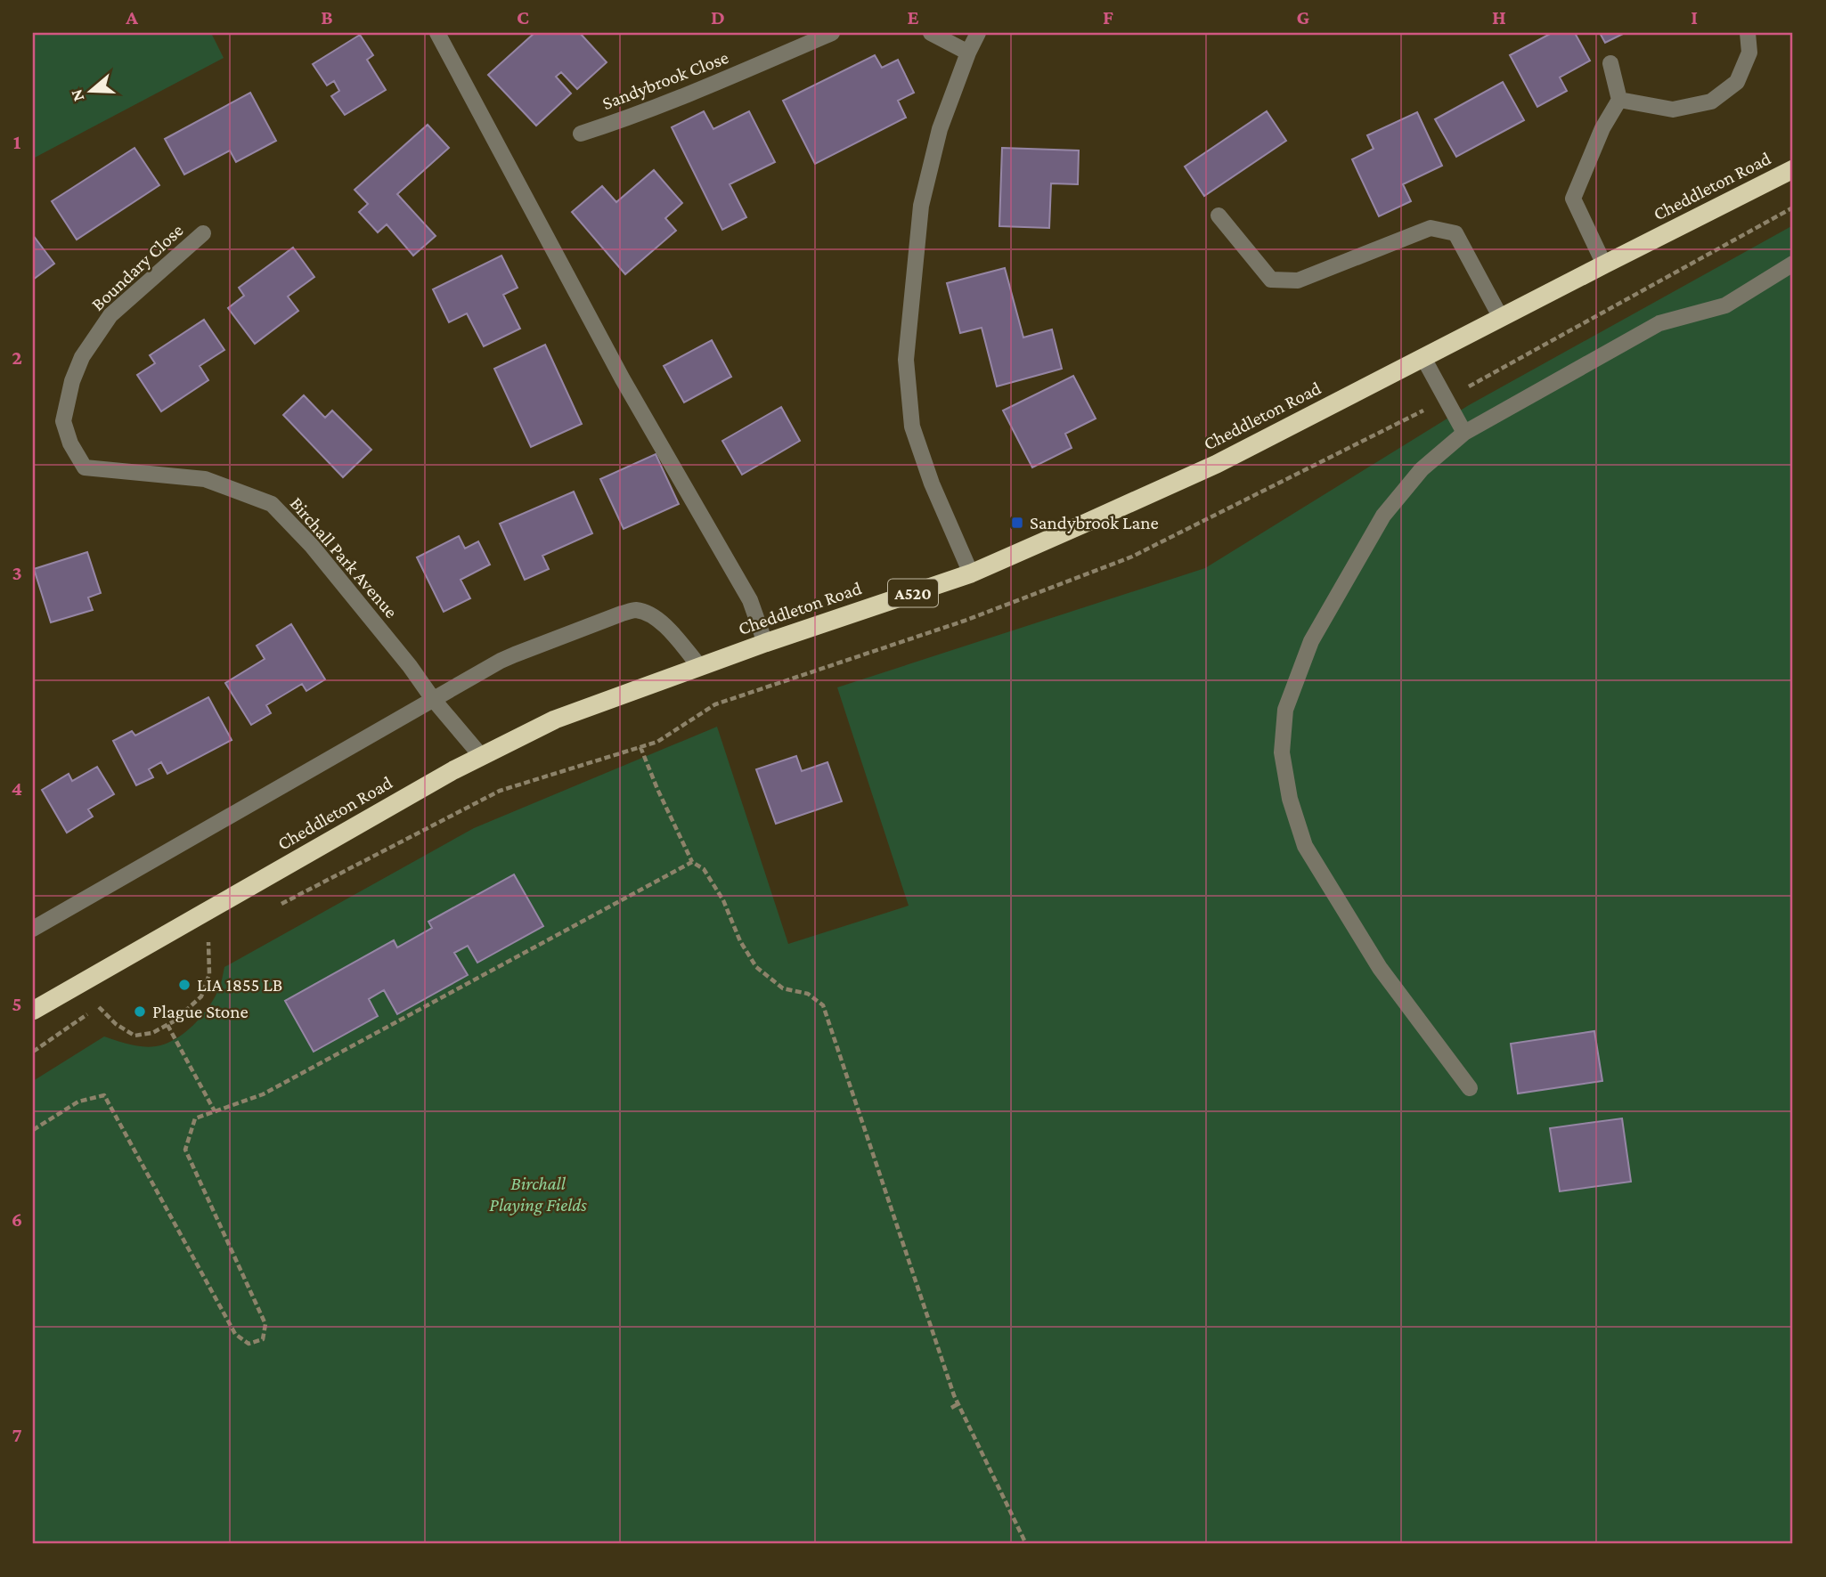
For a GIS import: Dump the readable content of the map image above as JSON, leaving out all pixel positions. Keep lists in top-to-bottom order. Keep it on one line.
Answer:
{"streets":{"highway":["Cheddleton Road","A520"],"street":["Sandybrook Close","Boundary Close","Birchall Park Avenue"]},"crossings":[["Cheddleton Road","Birchall Park Avenue"],["Boundary Close","Birchall Park Avenue"]],"parks":["Birchall Playing Fields"],"places":{"transit":["Sandybrook Lane"],"other":["LIA 1855 LB","Plague Stone"]},"north":"left","grid":{"columns":["A","B","C","D","E","F","G","H","I"],"rows":["1","2","3","4","5","6","7"]}}
